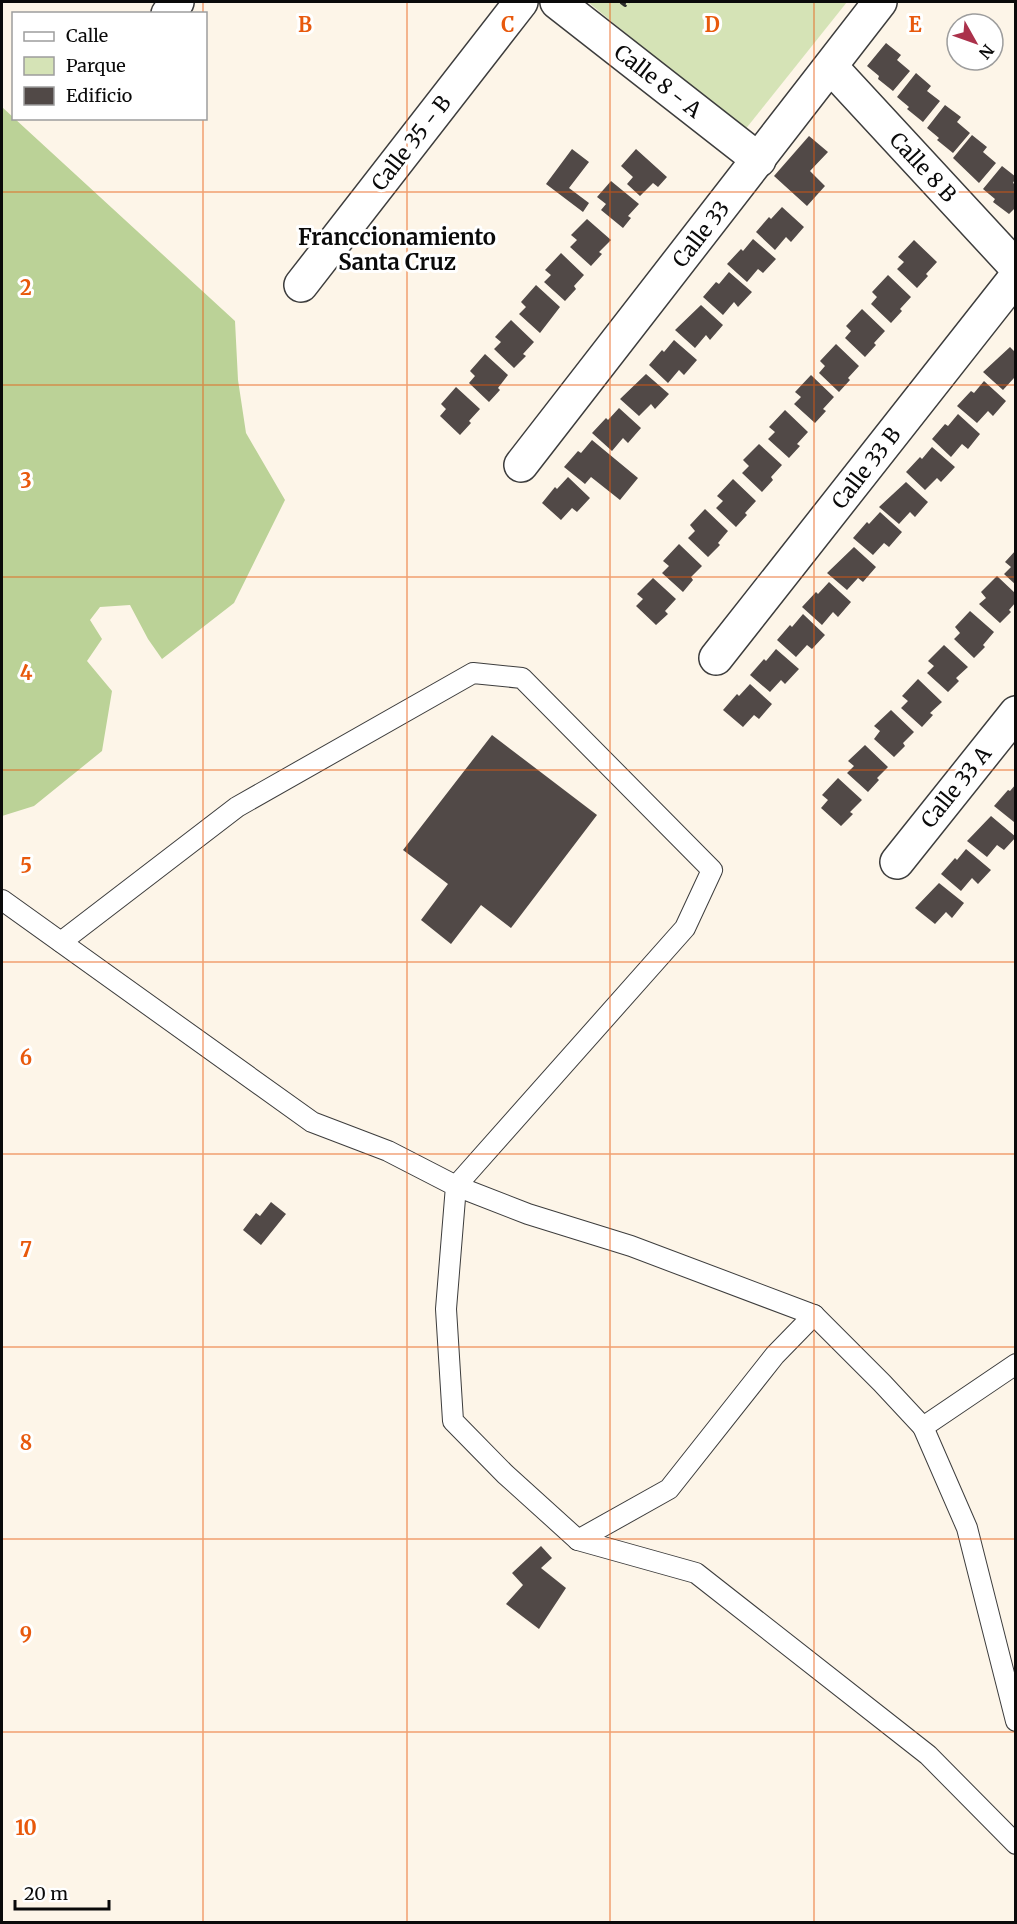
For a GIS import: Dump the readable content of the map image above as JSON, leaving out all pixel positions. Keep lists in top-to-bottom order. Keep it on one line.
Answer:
{"streets":{"street":["Calle 8 - A","Calle 35 - B","Calle 8 B","Calle 33","Calle 33 B","Calle 33 A"]},"crossings":[["Calle 8 - A","Calle 33"],["Calle 8 B","Calle 33"]],"districts":["Franccionamiento Santa Cruz"],"legend":["Calle","Parque","Edificio"],"scale_bar":"20 m","north":"bottom right","grid":{"columns":["B","C","D","E"],"rows":["2","3","4","5","6","7","8","9","10"]}}
